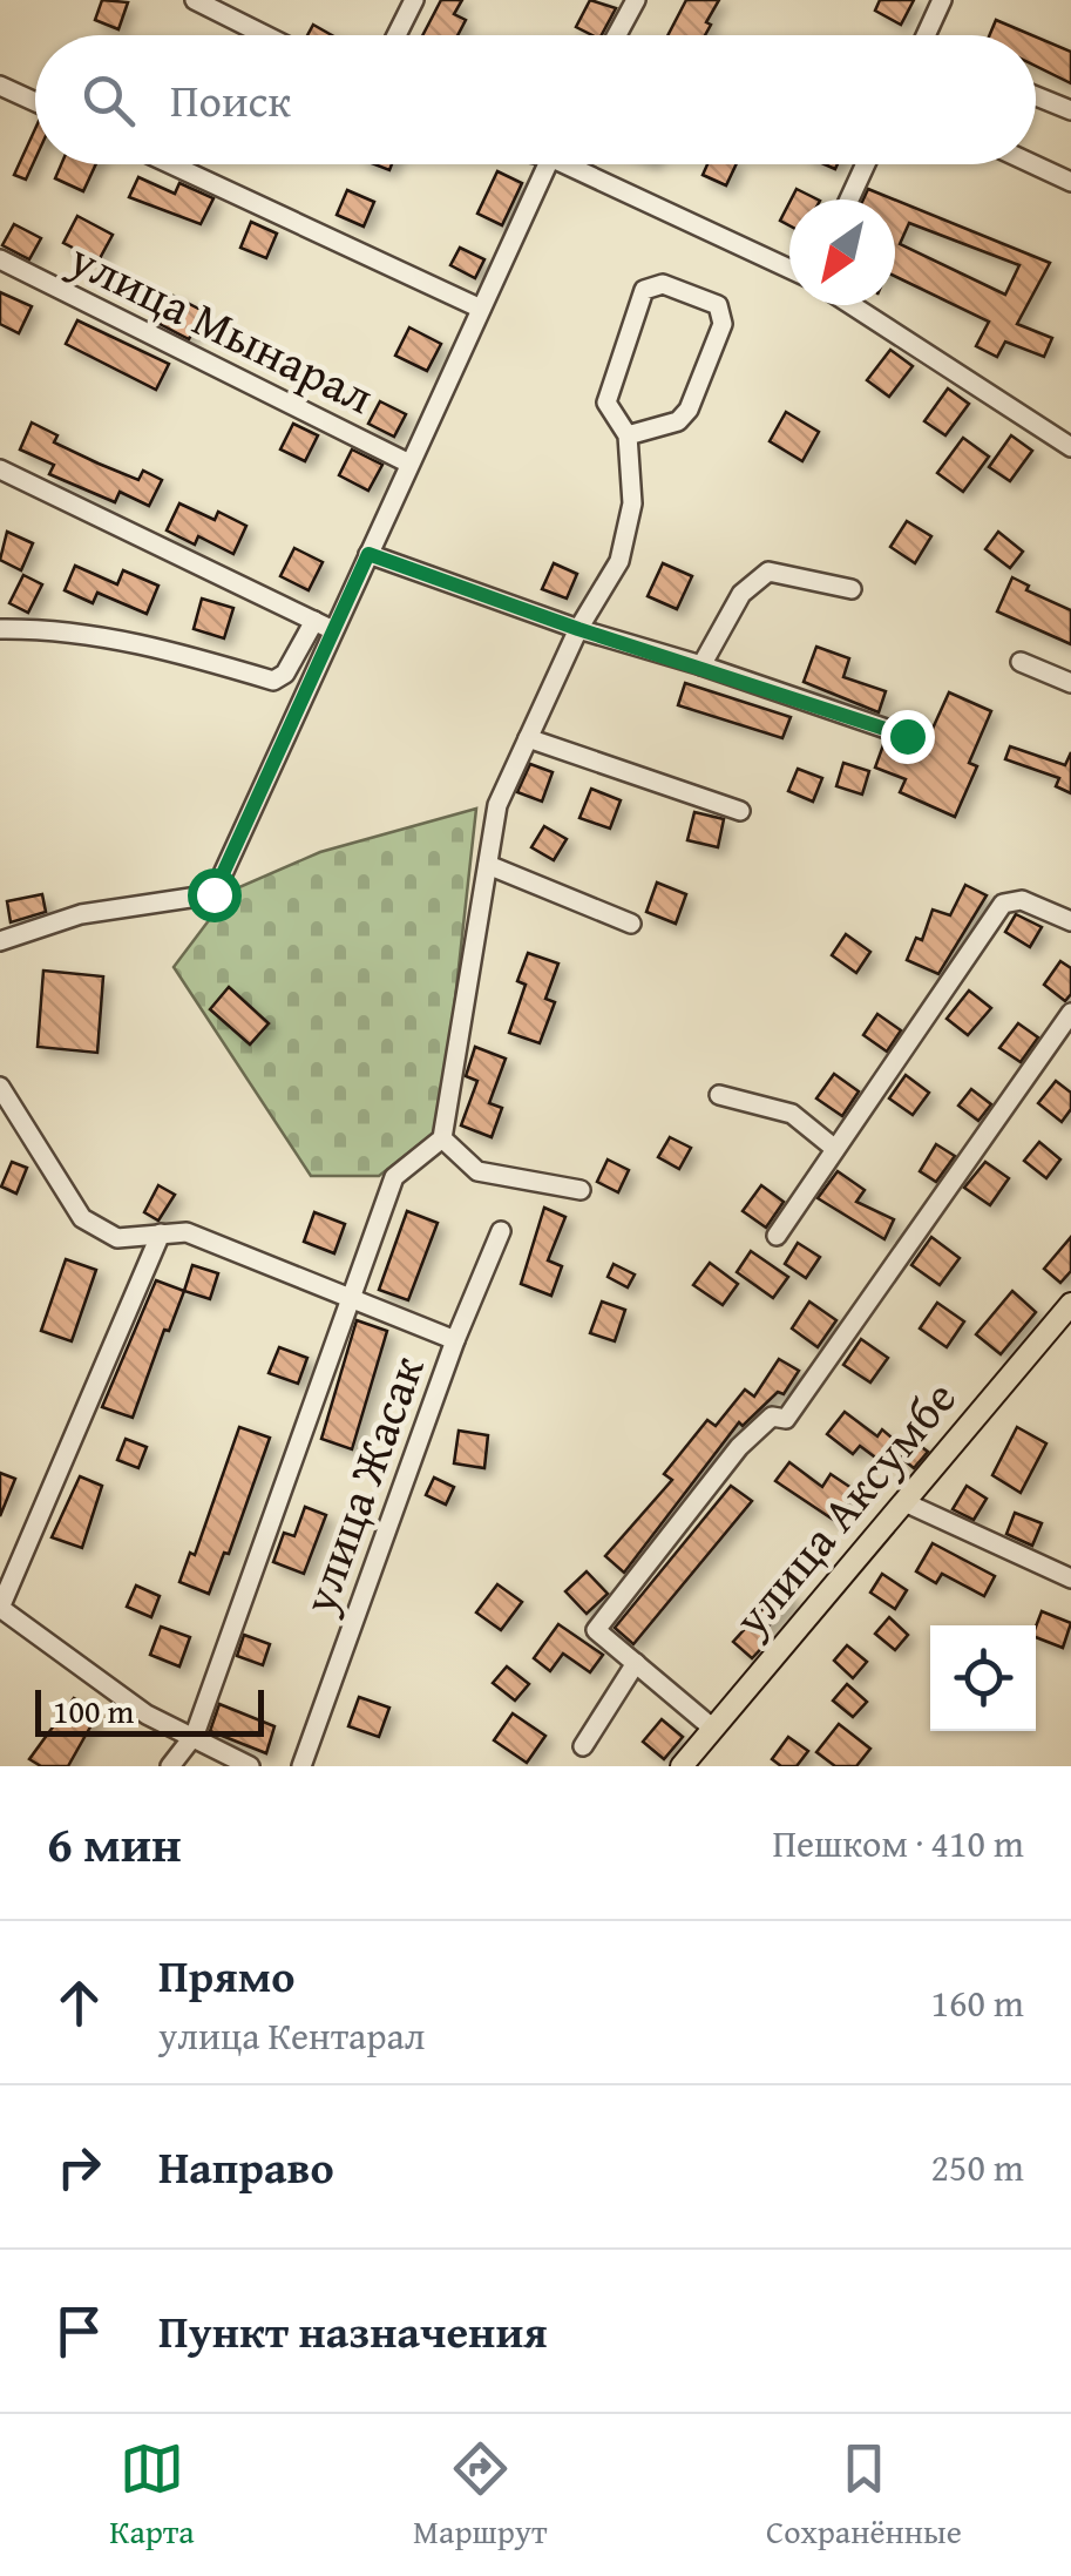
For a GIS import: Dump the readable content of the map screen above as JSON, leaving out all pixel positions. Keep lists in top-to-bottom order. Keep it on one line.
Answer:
{"streets":{"main road":["улица Аксумбе"],"street":["улица Мынарал","улица Жасак"]},"scale_bar":"100 m","north":"bottom left","page":{"search":"Поиск","scale":"100 m","heading":["6 мин","Пешком · 410 m"],"list":[["Прямо","улица Кентарал","160 m"],["Направо","250 m"],"Пункт назначения"],"nav":["Карта","Маршрут","Сохранённые"]}}
